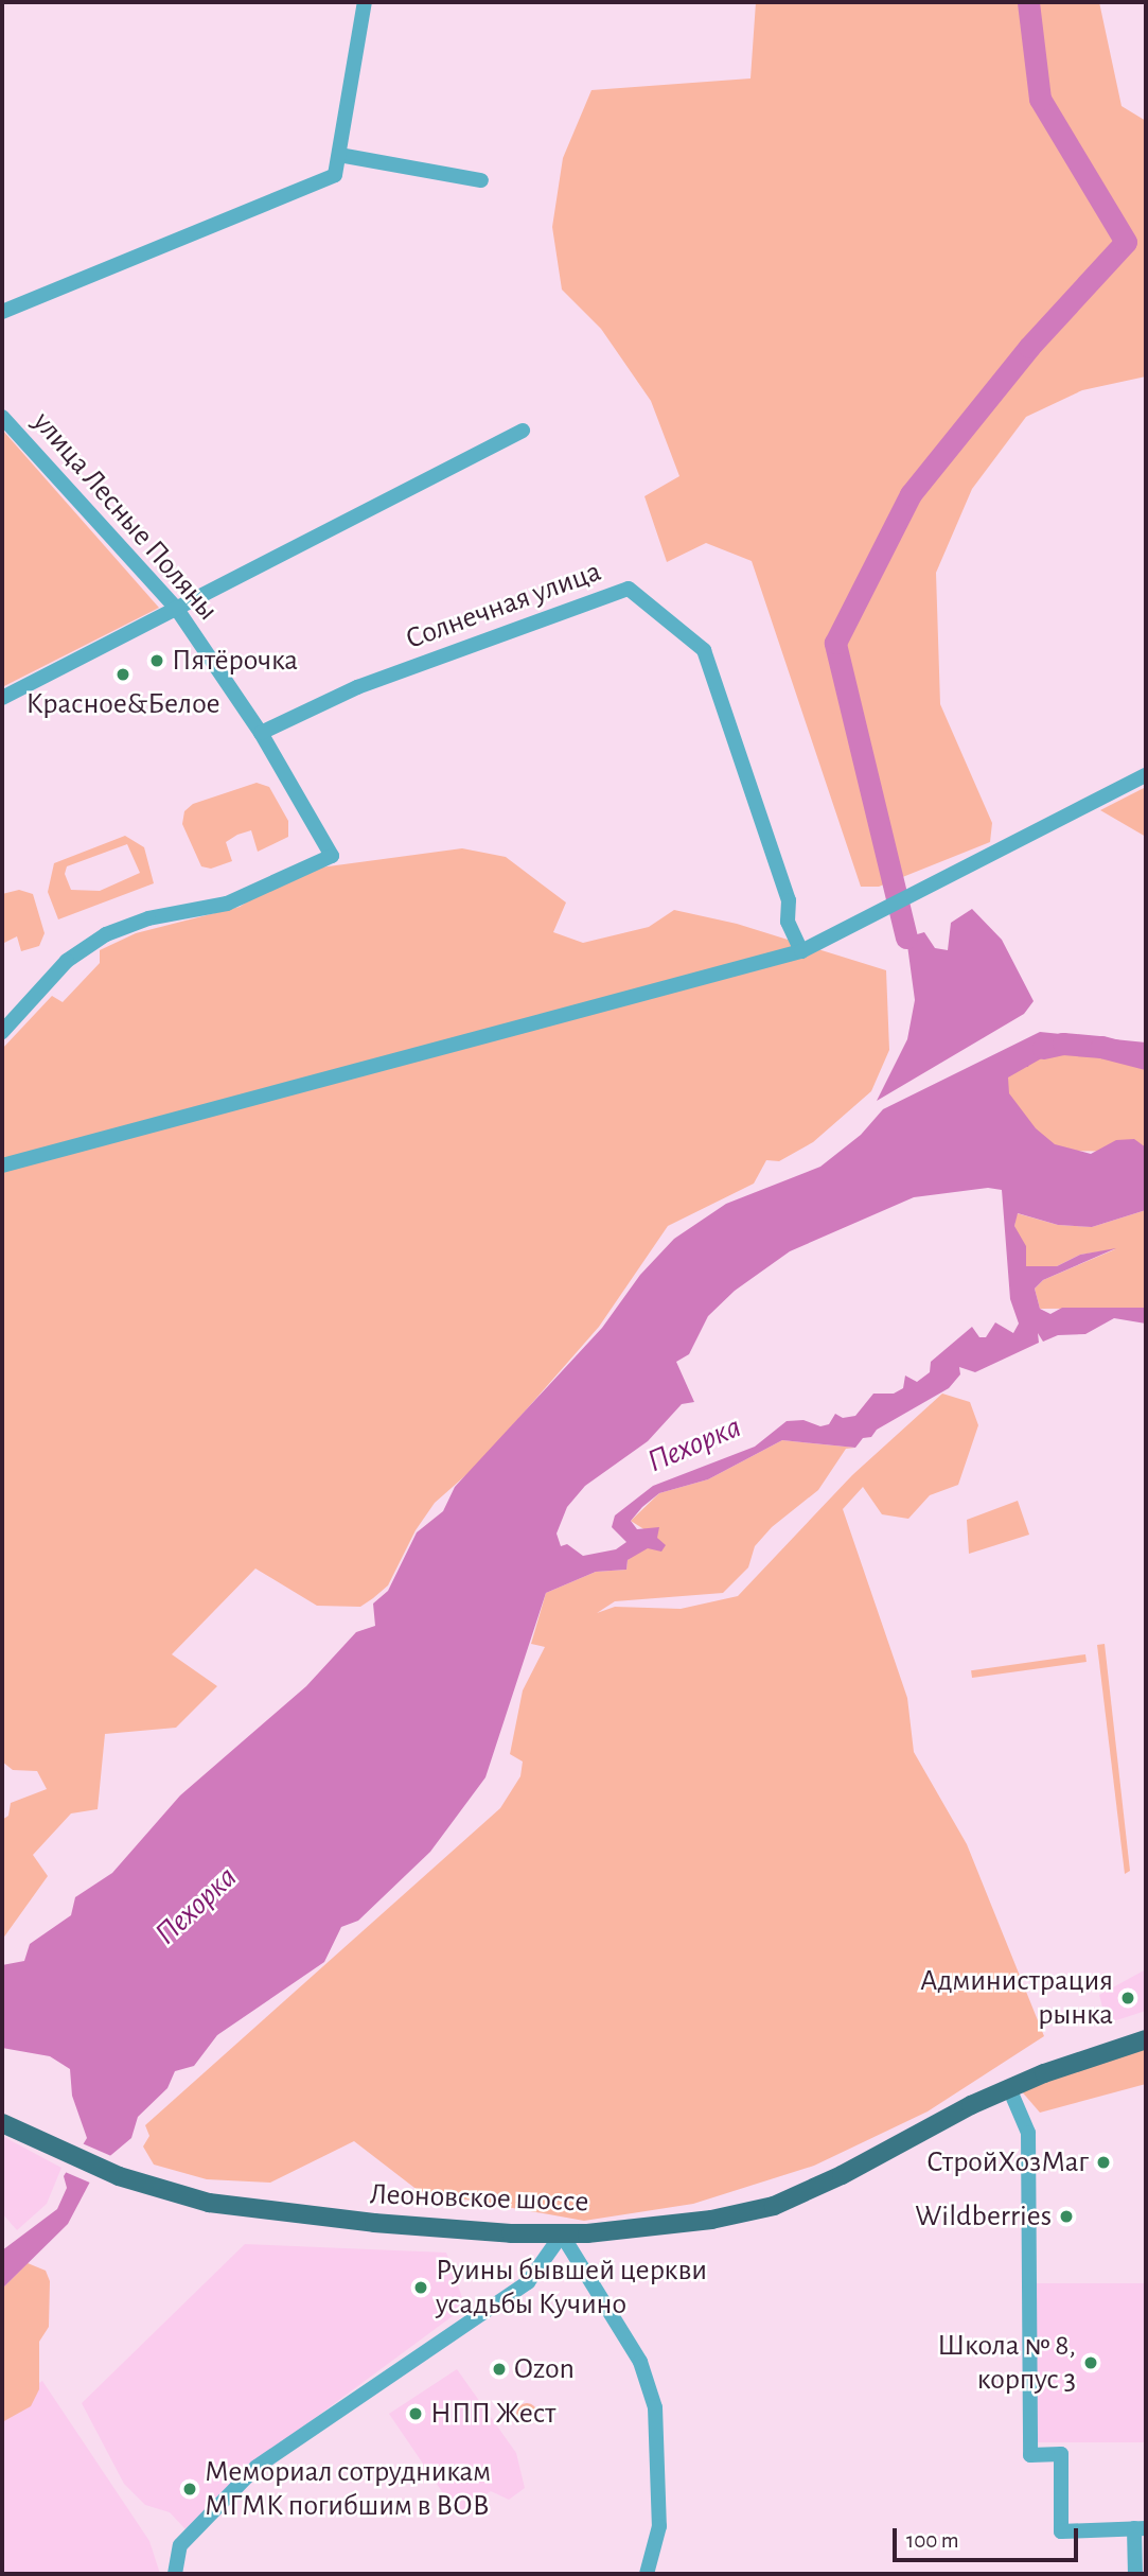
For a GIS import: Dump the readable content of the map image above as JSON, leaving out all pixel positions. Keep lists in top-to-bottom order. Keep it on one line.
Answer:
{"streets":{"main road":["Леоновское шоссе"],"street":["улица Лесные Поляны","Солнечная улица"]},"crossings":[["улица Лесные Поляны","Солнечная улица"]],"water":["Пехорка"],"places":["Пятёрочка","Красное&Белое","Администрация рынка","СтройХозМаг","Wildberries","Руины бывшей церкви усадьбы Кучино","Школа № 8, корпус 3","Ozon","НПП Жест","Мемориал сотрудникам МГМК погибшим в ВОВ"],"scale_bar":"100 m"}
